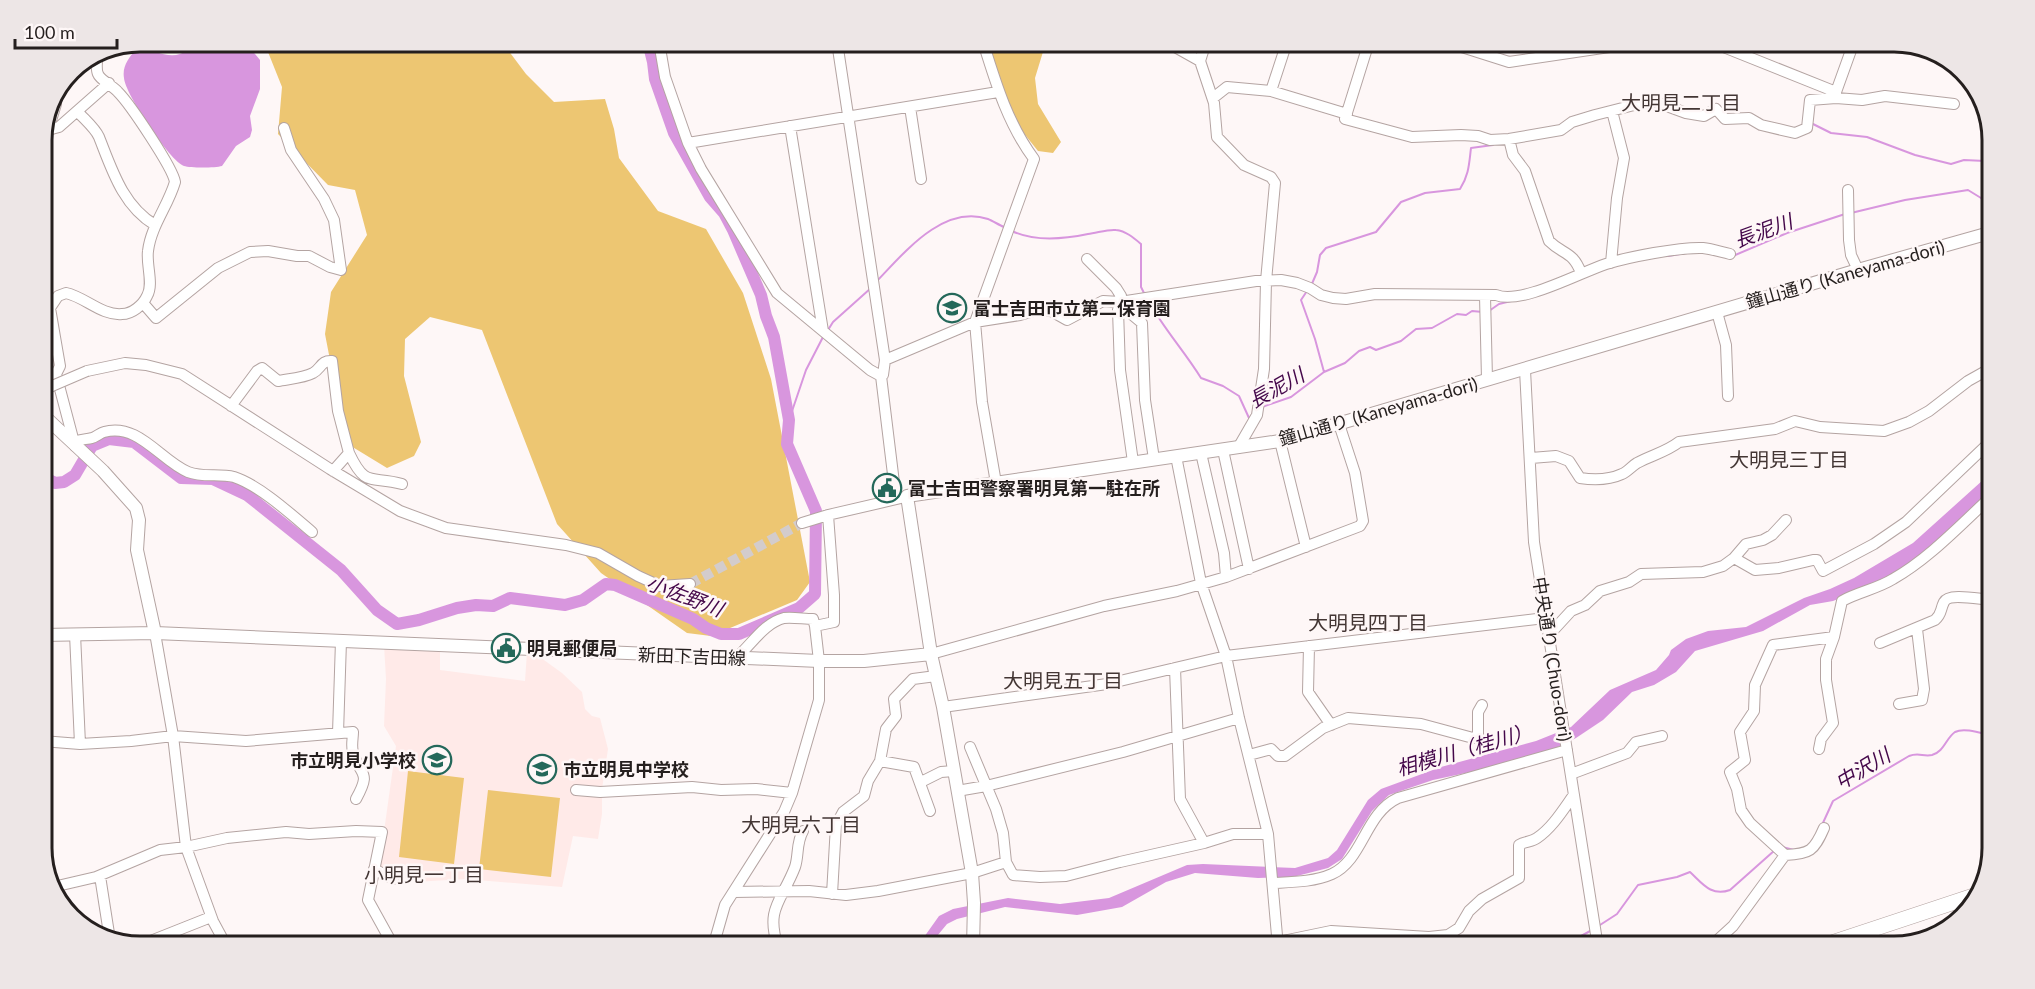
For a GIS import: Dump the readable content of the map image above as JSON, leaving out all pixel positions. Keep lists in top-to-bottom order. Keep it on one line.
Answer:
{"streets":{"main road":["鐘山通り (Kaneyama-dori)","新田下吉田線"],"street":["中央通り (Chuo-dori)"]},"crossings":[["鐘山通り (Kaneyama-dori)","中央通り (Chuo-dori)"]],"districts":["大明見二丁目","大明見三丁目","大明見四丁目","大明見五丁目","大明見六丁目","小明見一丁目"],"water":["長泥川","小佐野川","相模川（桂川）","中沢川"],"places":{"school or university":["富士吉田市立第二保育園","市立明見小学校","市立明見中学校"],"public building":["富士吉田警察署明見第一駐在所","明見郵便局"]},"scale_bar":"100 m"}
